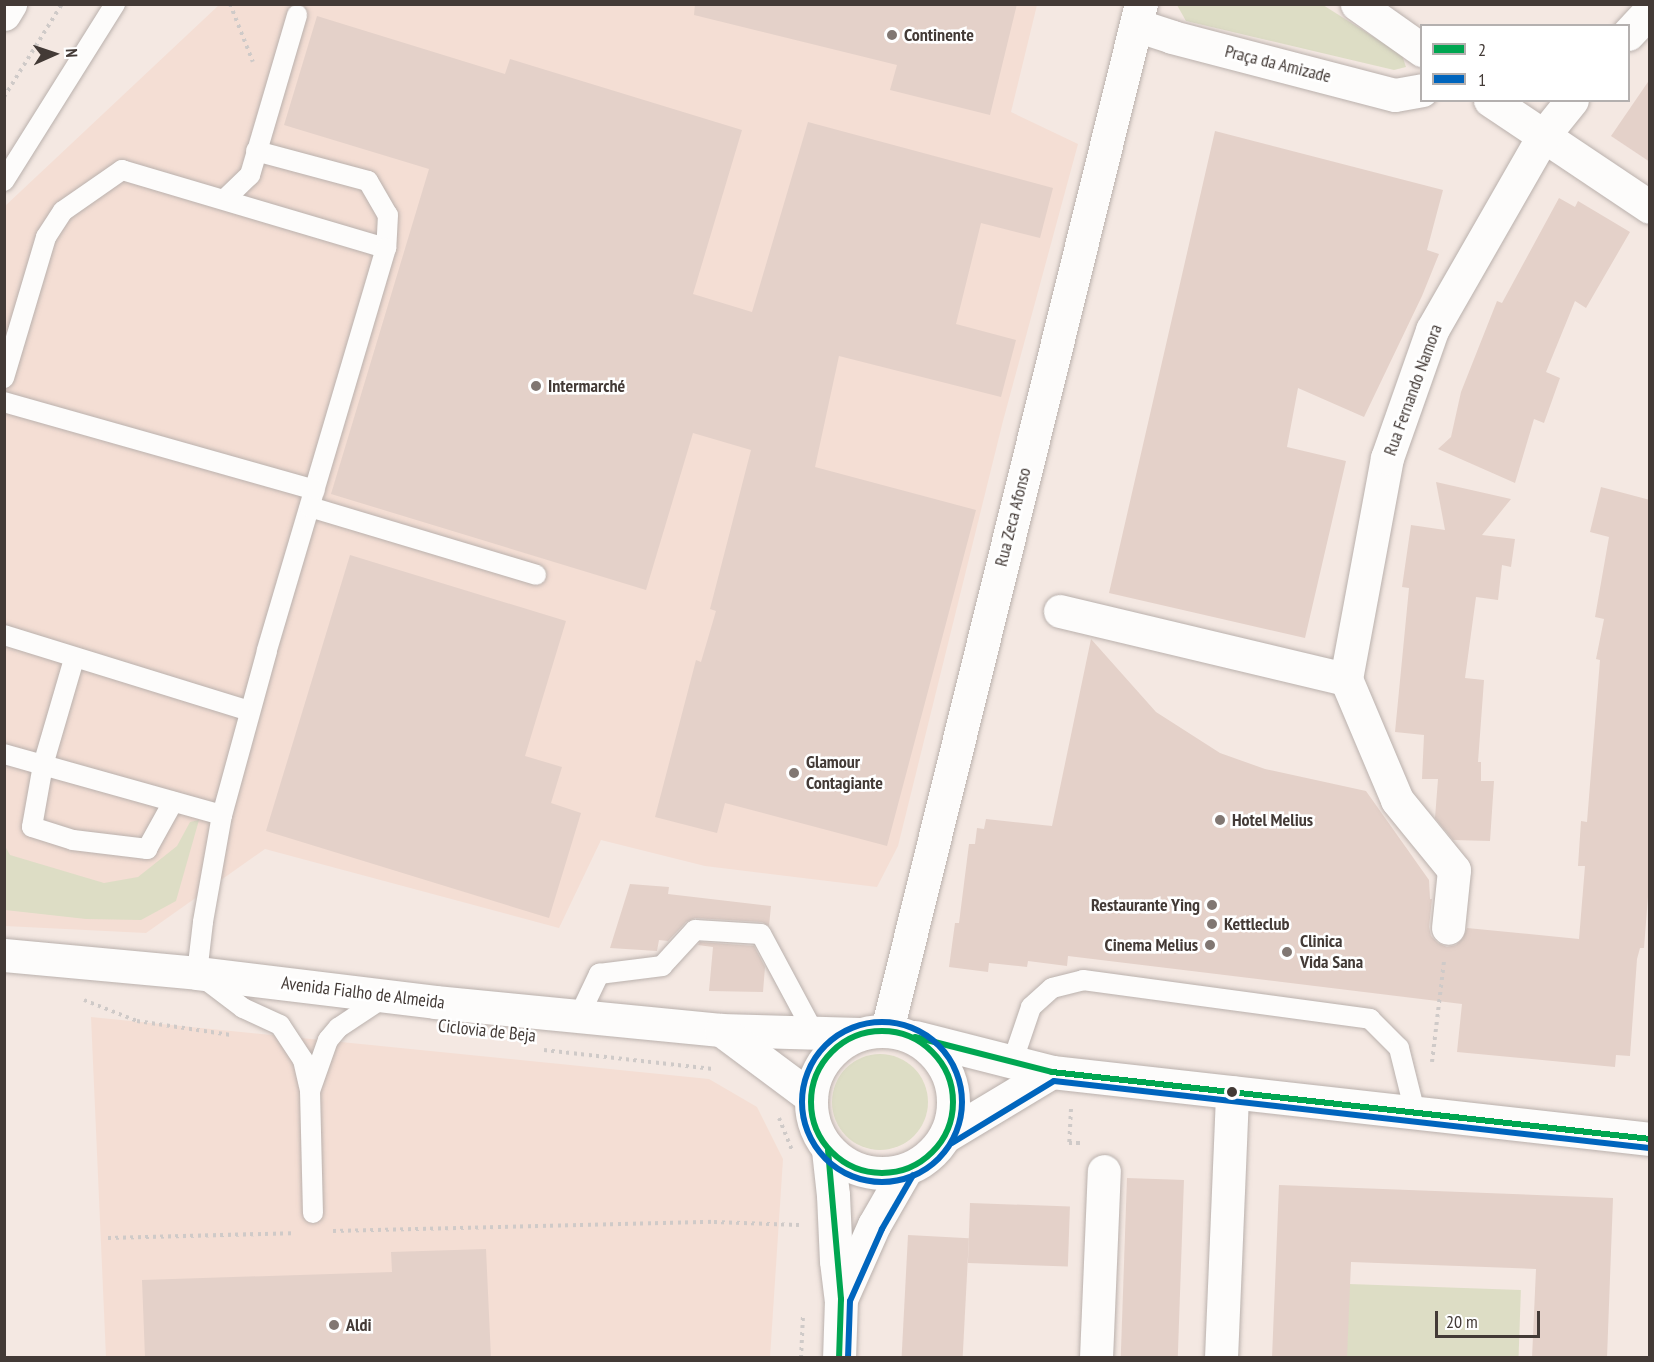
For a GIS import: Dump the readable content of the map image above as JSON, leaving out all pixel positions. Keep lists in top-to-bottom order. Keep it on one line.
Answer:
{"streets":{"main road":["Praça da Amizade","Rua Fernando Namora","Rua Zeca Afonso","Avenida Fialho de Almeida"],"path":["Ciclovia de Beja"]},"crossings":[["Praça da Amizade","Rua Zeca Afonso"],["Rua Zeca Afonso","Avenida Fialho de Almeida"]],"places":["Continente","Intermarché","Glamour Contagiante","Hotel Melius","Restaurante Ying","Kettleclub","Cinema Melius","Clinica Vida Sana","Aldi"],"lines":["transit line 1","transit line 2"],"legend":["2","1"],"scale_bar":"20 m","north":"right"}
